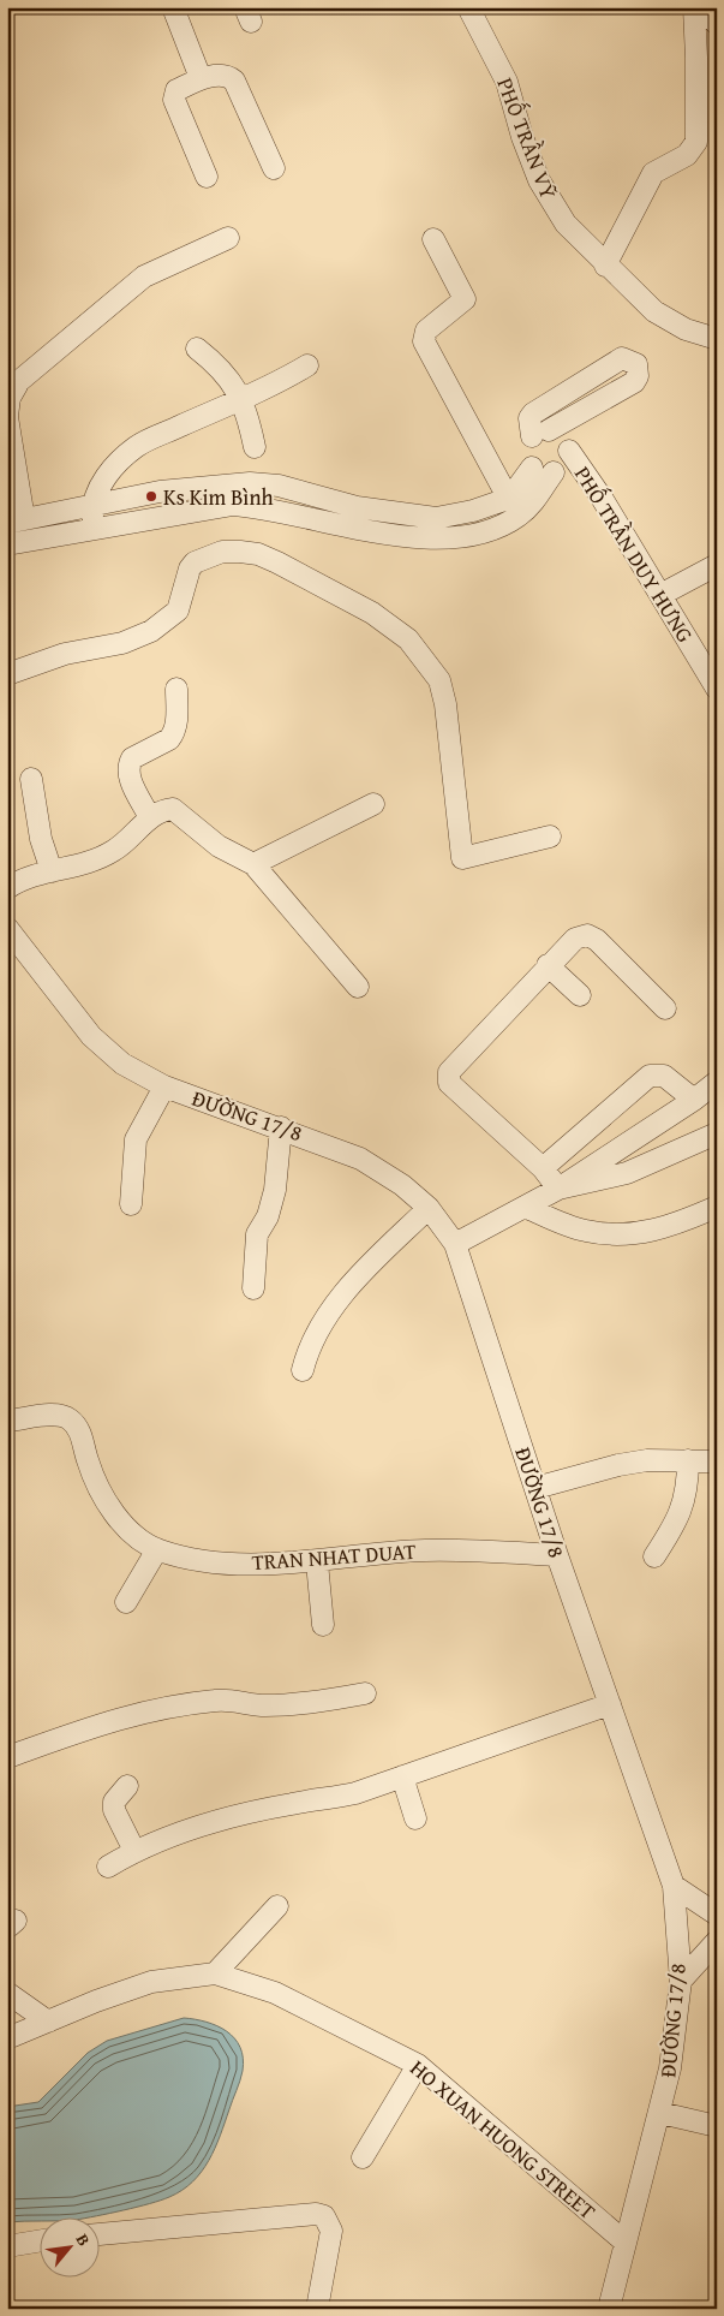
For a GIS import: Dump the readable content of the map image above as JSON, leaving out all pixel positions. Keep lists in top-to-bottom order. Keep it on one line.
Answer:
{"streets":{"street":["PHỐ TRẦN VỸ","PHỐ TRẦN DUY HƯNG","ĐƯỜNG 17/8","TRAN NHAT DUAT","HO XUAN HUONG STREET"]},"crossings":[["ĐƯỜNG 17/8","TRAN NHAT DUAT"],["ĐƯỜNG 17/8","HO XUAN HUONG STREET"]],"places":["Ks Kim Bình"],"north":"top right"}
